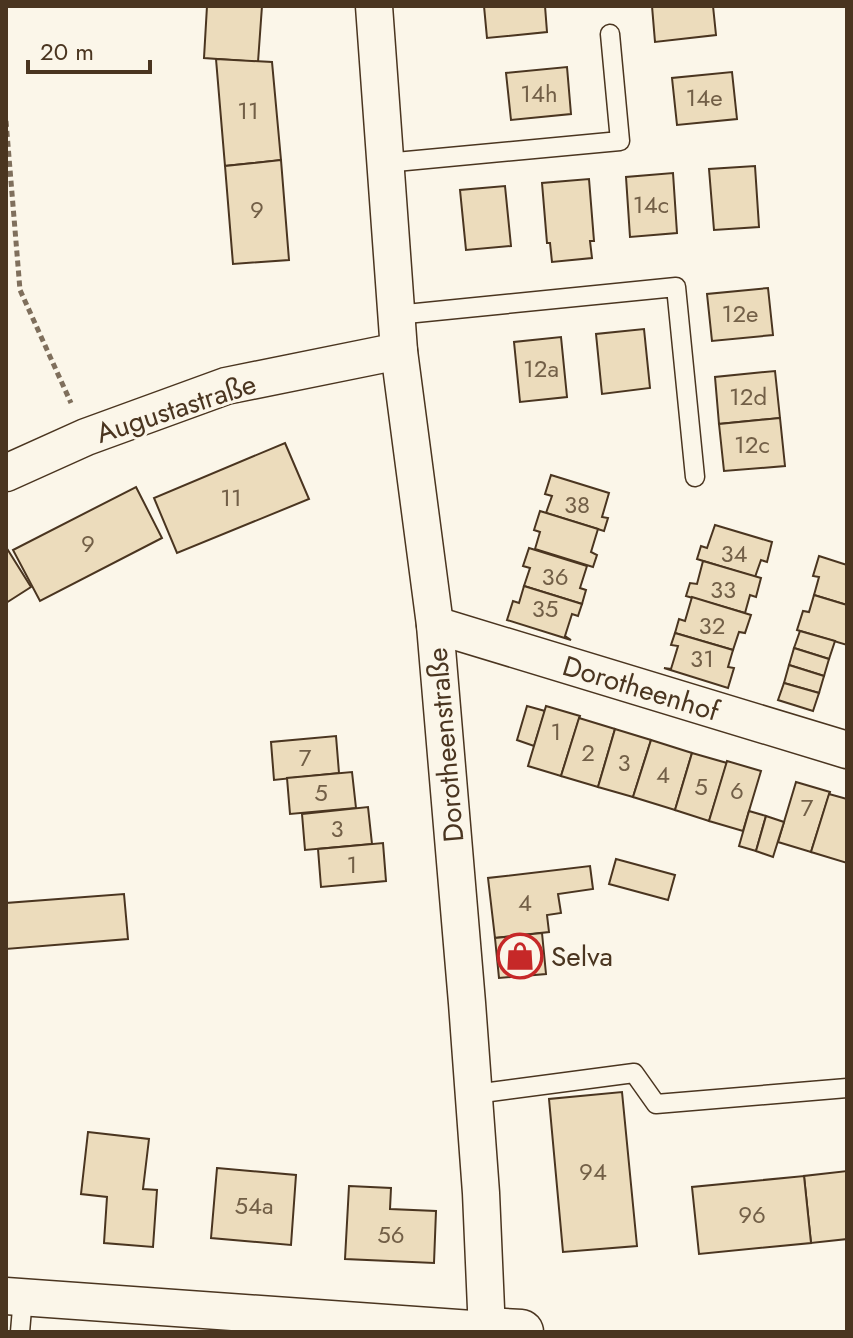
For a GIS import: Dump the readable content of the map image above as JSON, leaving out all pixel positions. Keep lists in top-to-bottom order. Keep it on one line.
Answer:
{"streets":{"street":["Augustastraße","Dorotheenhof","Dorotheenstraße"]},"crossings":[["Augustastraße","Dorotheenstraße"],["Dorotheenhof","Dorotheenstraße"]],"places":{"shop":["Selva"]},"house_numbers":["14h","14e","11","14c","9","12e","12a","12d","12c","11","38","9","34","36","33","35","32","31","1","2","7","3","4","5","6","5","7","3","1","4","94","54a","96","56"],"scale_bar":"20 m"}
